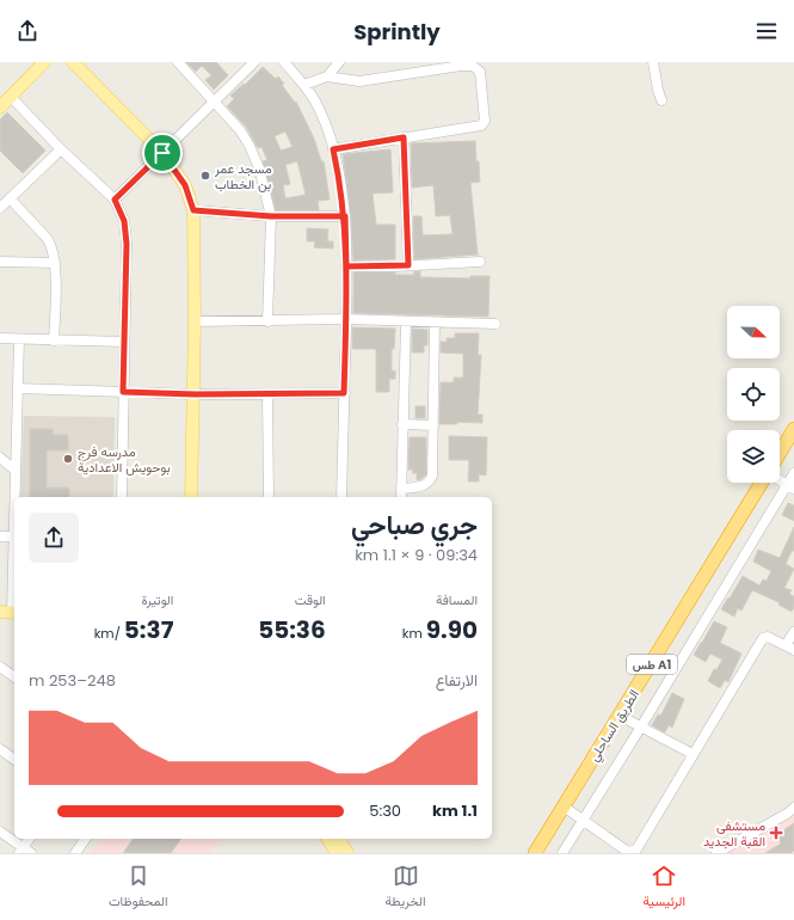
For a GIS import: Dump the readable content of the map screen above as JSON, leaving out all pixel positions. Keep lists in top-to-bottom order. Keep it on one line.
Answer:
{"streets":{"highway":["طس A1","الطريق الساحلي"]},"places":{"other":["مسجد عمر بن الخطاب","مدرسه فرج بوحويش الاعدادية"],"health":["مستشفى القبة الجديد"]},"north":"right","page":{"header":"Sprintly","heading":["جري صباحي","09:34 · 9 × 1.1 km"],"stats":[["المسافة","9.90 km"],["الوقت","55:36"],["الوتيرة","5:37 /km"]],"chart":["الارتفاع","248–253 m"],"list":[{"name":"1.1 km","note":"5:30"}],"tabs":["الرئيسية","الخريطة","المحفوظات"]}}
